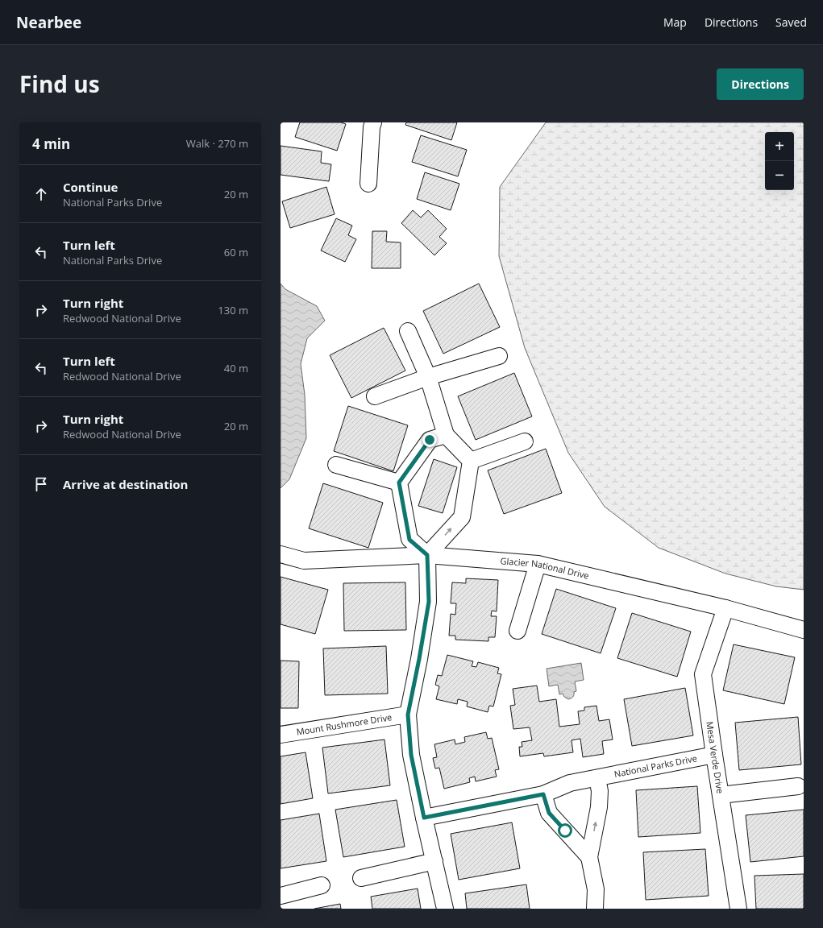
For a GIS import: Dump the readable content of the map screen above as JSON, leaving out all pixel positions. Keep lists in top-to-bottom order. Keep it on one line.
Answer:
{"streets":{"street":["Glacier National Drive","Mount Rushmore Drive","Mesa Verde Drive","National Parks Drive"]},"crossings":[["Glacier National Drive","Mesa Verde Drive"],["Mesa Verde Drive","National Parks Drive"]],"page":{"header":"Nearbee","nav":["Map","Directions","Saved"],"title":"Find us","buttons":"Directions","heading":["4 min","Walk · 270 m"],"map_buttons":["+","−"],"list":[["Continue","National Parks Drive","20 m"],["Turn left","National Parks Drive","60 m"],["Turn right","Redwood National Drive","130 m"],["Turn left","Redwood National Drive","40 m"],["Turn right","Redwood National Drive","20 m"],"Arrive at destination"]}}
